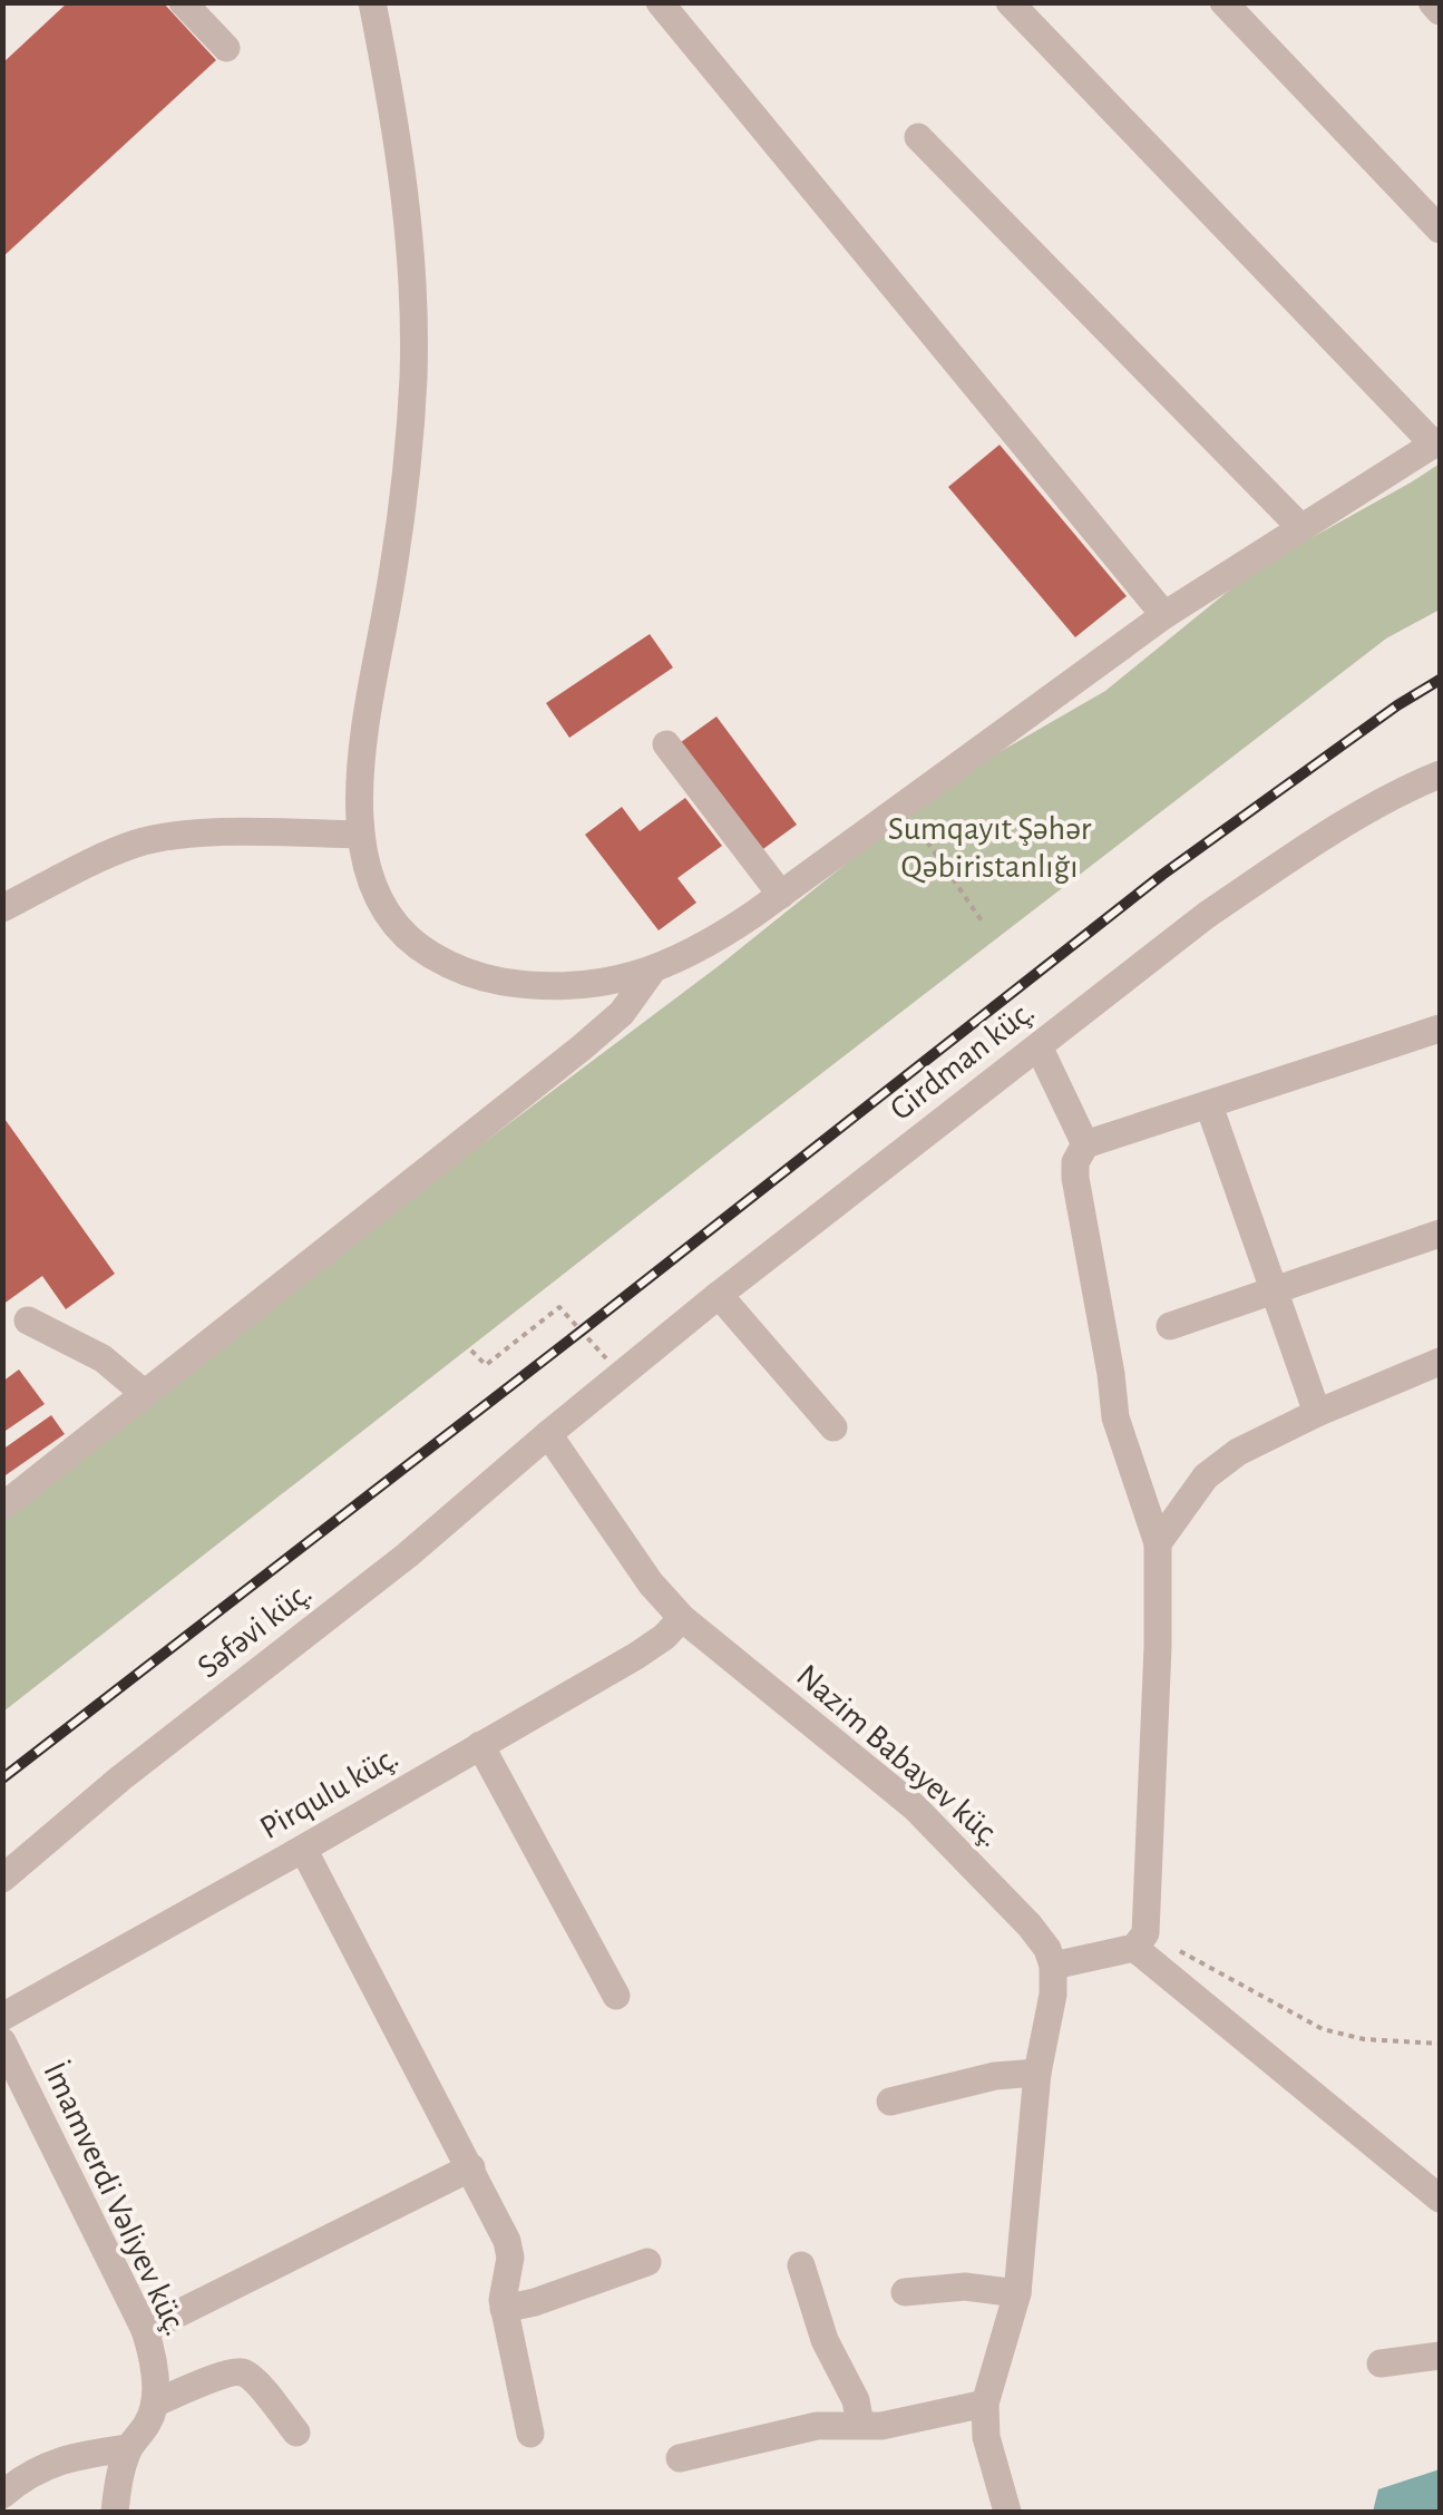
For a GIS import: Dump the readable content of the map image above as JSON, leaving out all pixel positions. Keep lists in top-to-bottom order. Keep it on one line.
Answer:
{"streets":{"street":["Girdman küç.","Səfəvi küç.","Nazim Babayev küç.","Pirqulu küç.","İmamverdi Vəliyev küç."]},"crossings":[["Girdman küç.","Səfəvi küç."],["Girdman küç.","Nazim Babayev küç."],["Səfəvi küç.","Nazim Babayev küç."],["Nazim Babayev küç.","Pirqulu küç."]],"parks":["Sumqayıt Şəhər Qəbiristanlığı"]}
